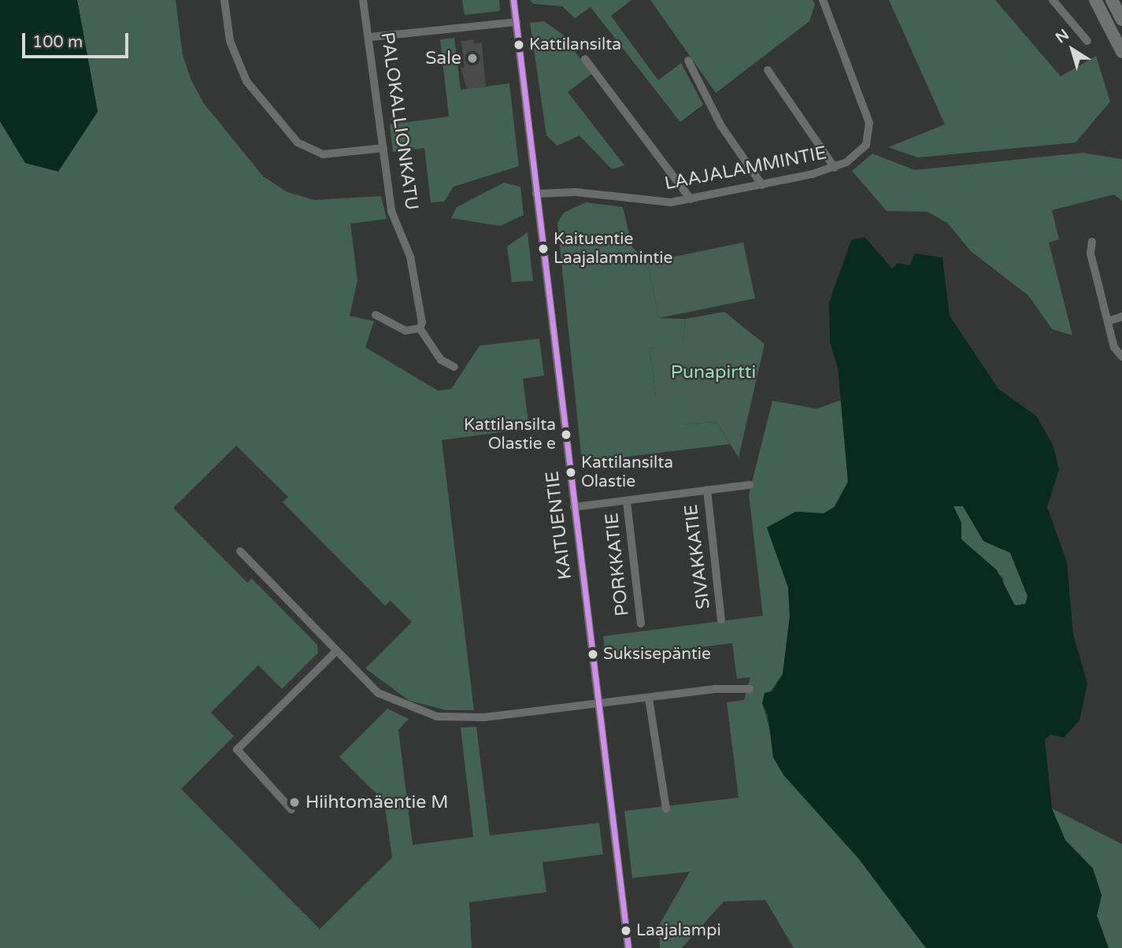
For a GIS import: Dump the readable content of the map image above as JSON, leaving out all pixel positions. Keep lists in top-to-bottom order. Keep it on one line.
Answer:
{"streets":{"street":["PALOKALLIONKATU","LAAJALAMMINTIE","KAITUENTIE","SIVAKKATIE","PORKKATIE"]},"crossings":[["LAAJALAMMINTIE","KAITUENTIE"]],"parks":["Punapirtti"],"places":["Kattilansilta","Sale","Kaituentie Laajalammintie","Kattilansilta Olastie e","Kattilansilta Olastie","Suksisepäntie","Hiihtomäentie M","Laajalampi"],"scale_bar":"100 m","north":"top left"}
